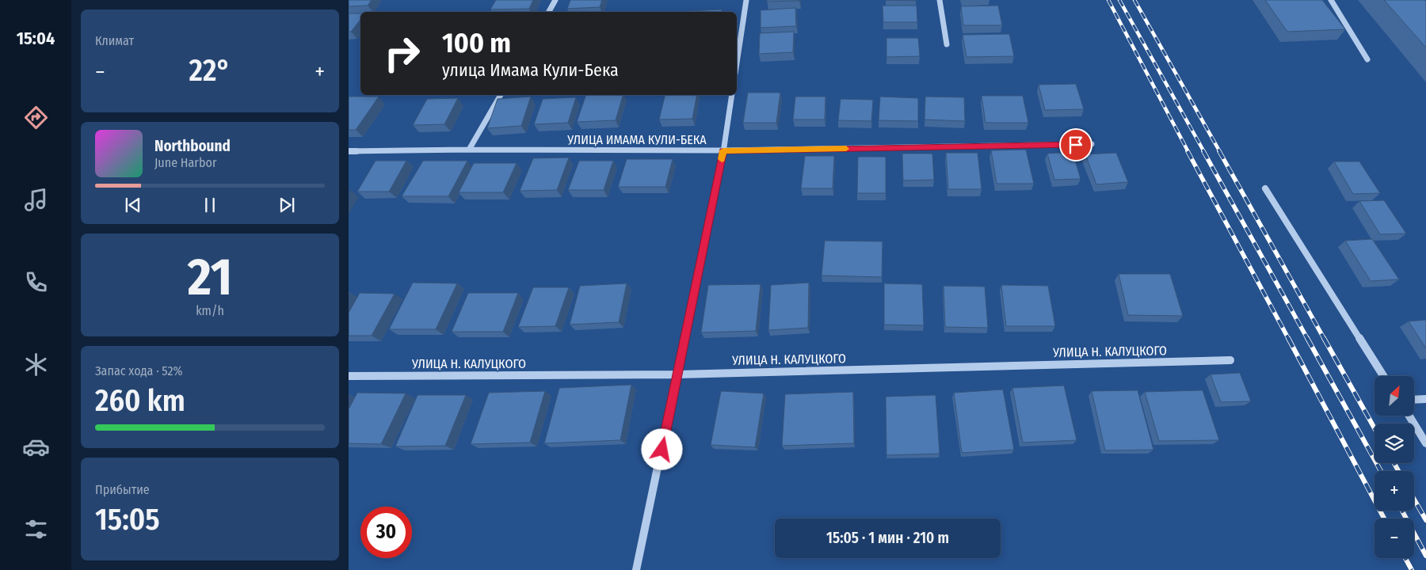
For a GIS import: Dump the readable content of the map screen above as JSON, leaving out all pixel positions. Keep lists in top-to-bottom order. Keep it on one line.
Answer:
{"streets":{"street":["УЛИЦА ИМАМА КУЛИ-БЕКА","УЛИЦА Н. КАЛУЦКОГО"]},"north":"top right","page":{"tabs":"15:04","tile":["Климат",["21","km/h"],["Запас хода · 52%","260 km"],["Прибытие","15:05"]],"turn":["100 m","улица Имама Кули-Бека"],"heat":["−","22°","+"],"song":["Northbound","June Harbor"],"map_buttons":["+","−"],"limit":"30","trip":"15:05 · 1 мин · 210 m"}}
